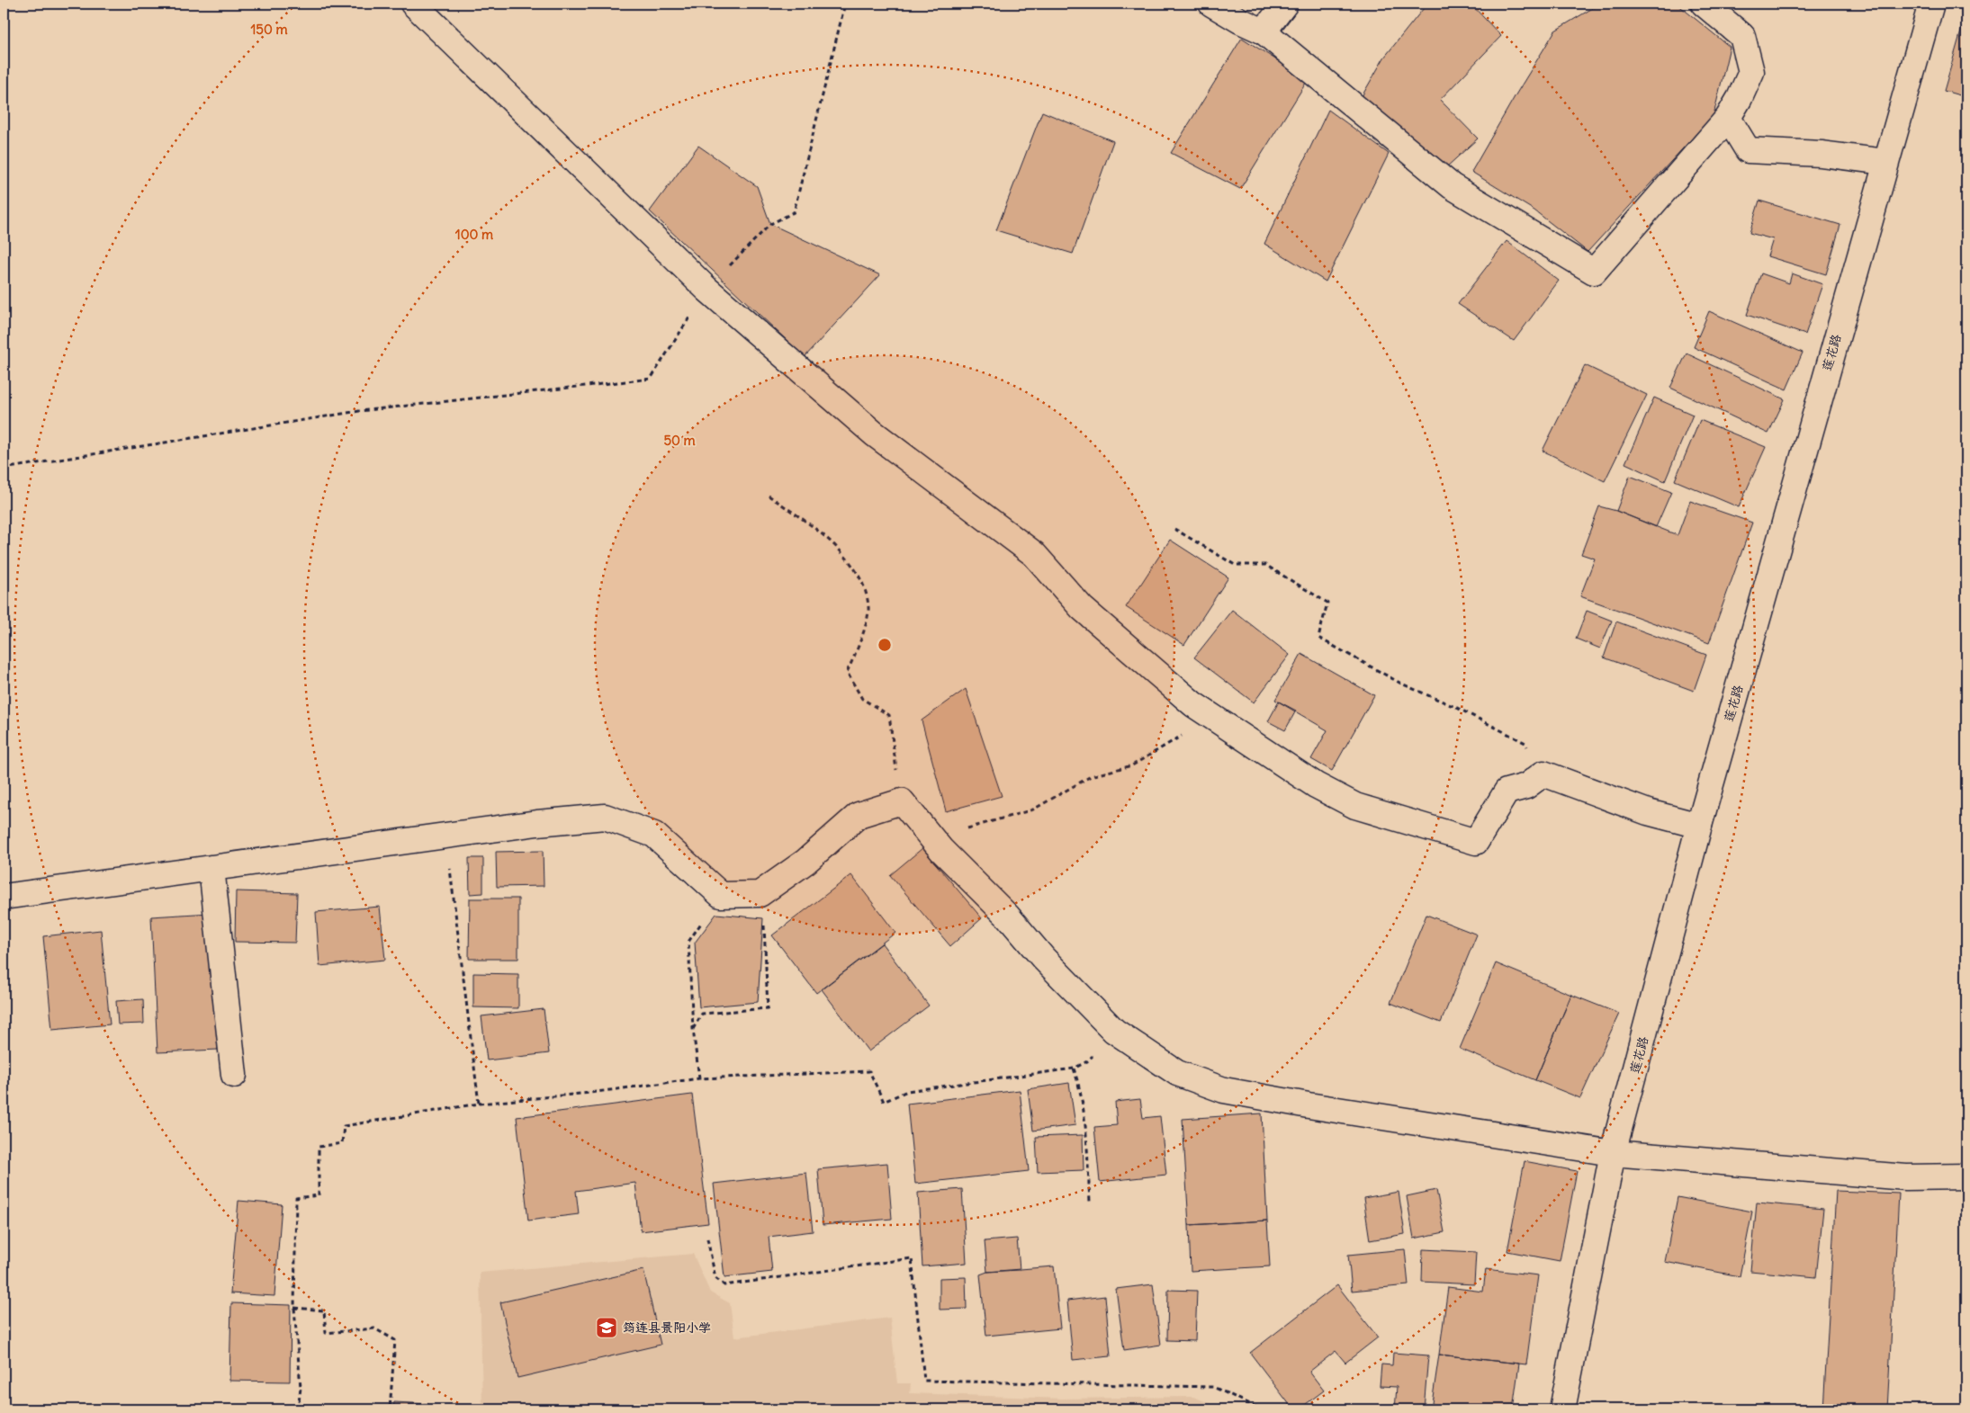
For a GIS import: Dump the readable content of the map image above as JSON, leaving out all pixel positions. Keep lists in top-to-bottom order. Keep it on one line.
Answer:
{"streets":{"street":["莲花路"]},"places":{"school or university":["筠连县景阳小学"]},"rings":["150 m","100 m","50 m"]}
